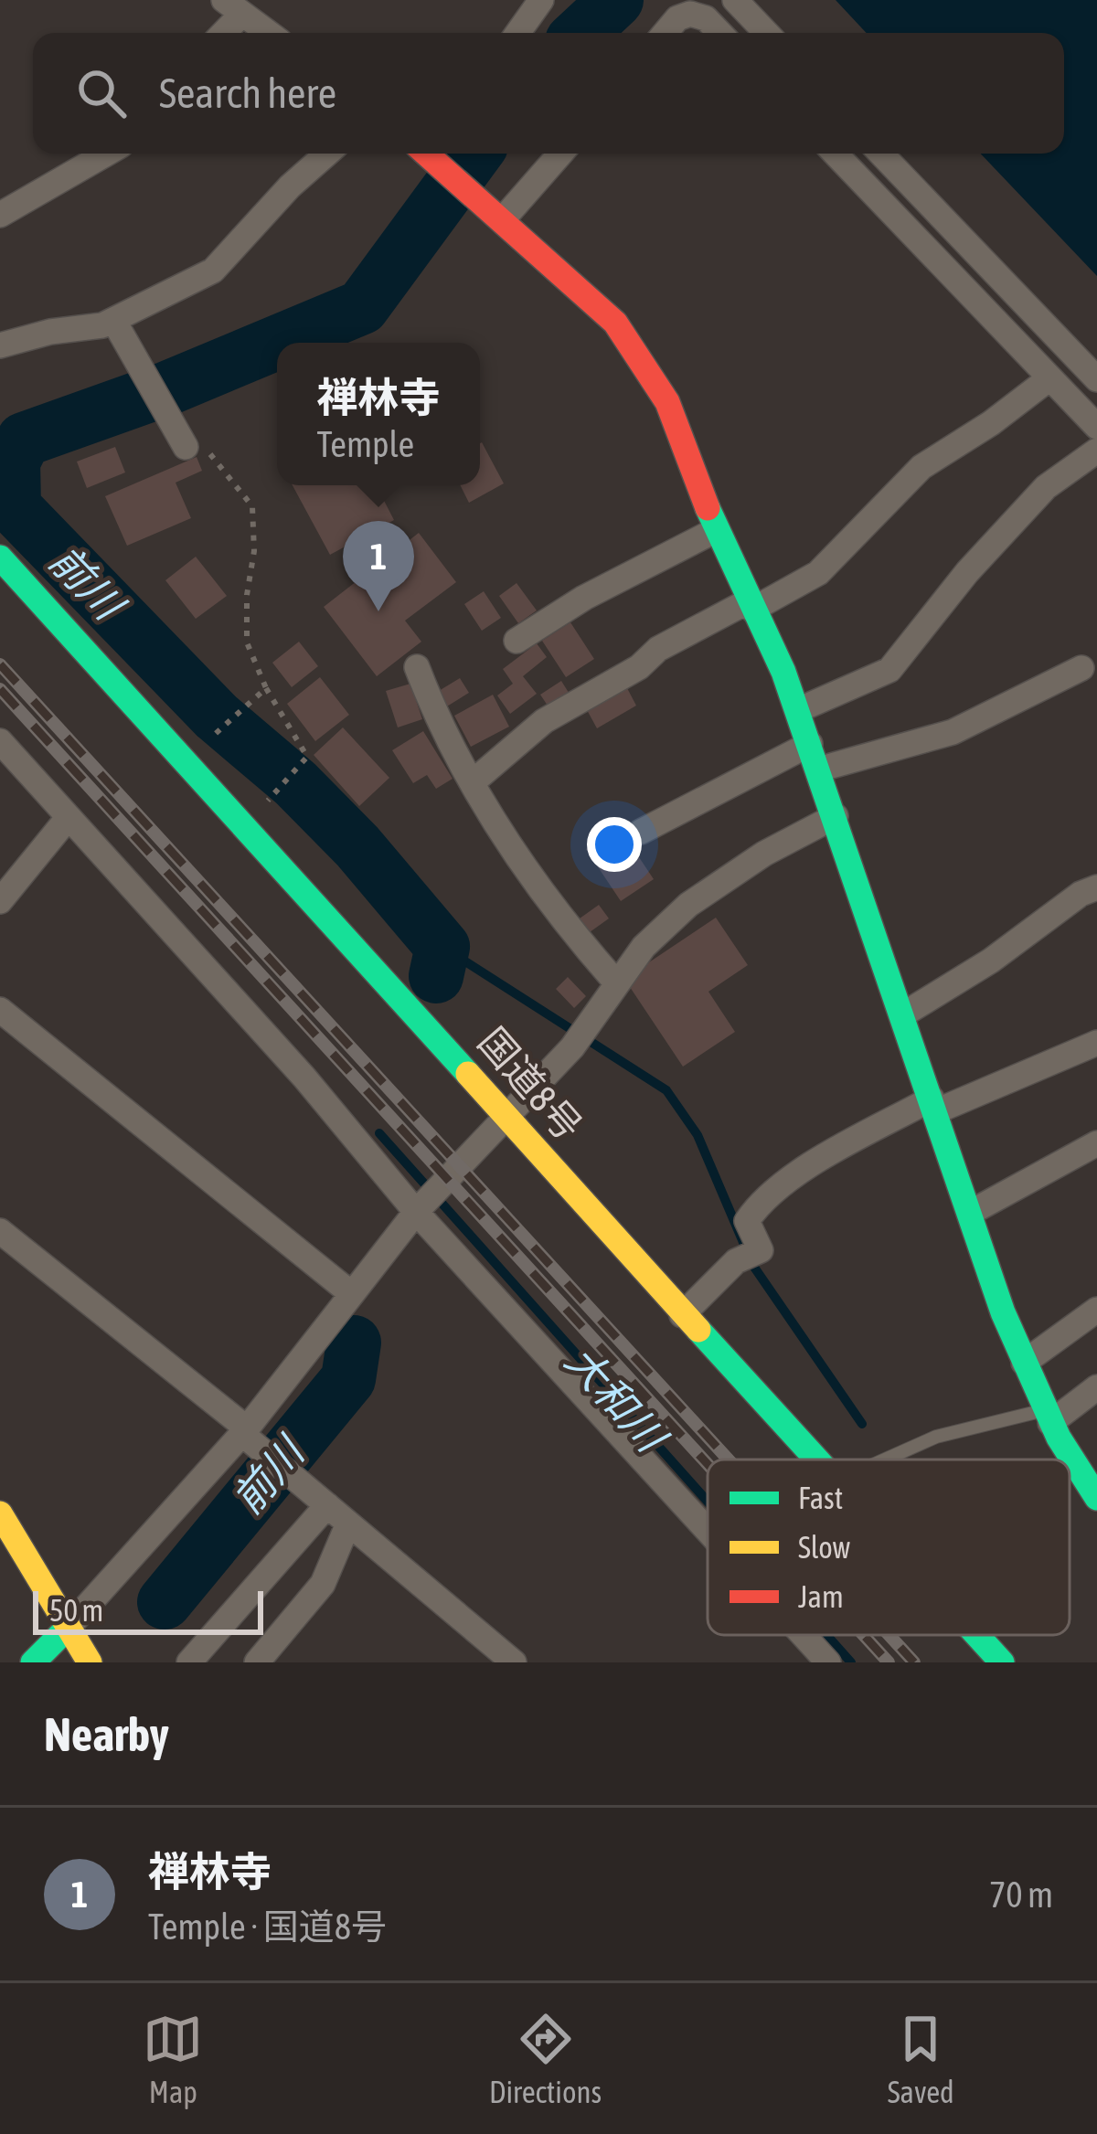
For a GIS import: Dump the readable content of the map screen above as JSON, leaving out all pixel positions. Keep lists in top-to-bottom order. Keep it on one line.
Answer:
{"streets":{"main road":["国道8号"]},"water":["前川","大和川"],"legend":["Fast","Slow","Jam"],"scale_bar":"50 m","page":{"search":"Search here","popup":["禅林寺","Temple"],"pins":"1","scale":"50 m","heading":"Nearby","list":[{"mark":"1","name":"禅林寺","note":"Temple · 国道8号","value":"70 m"}],"nav":["Map","Directions","Saved"]}}
